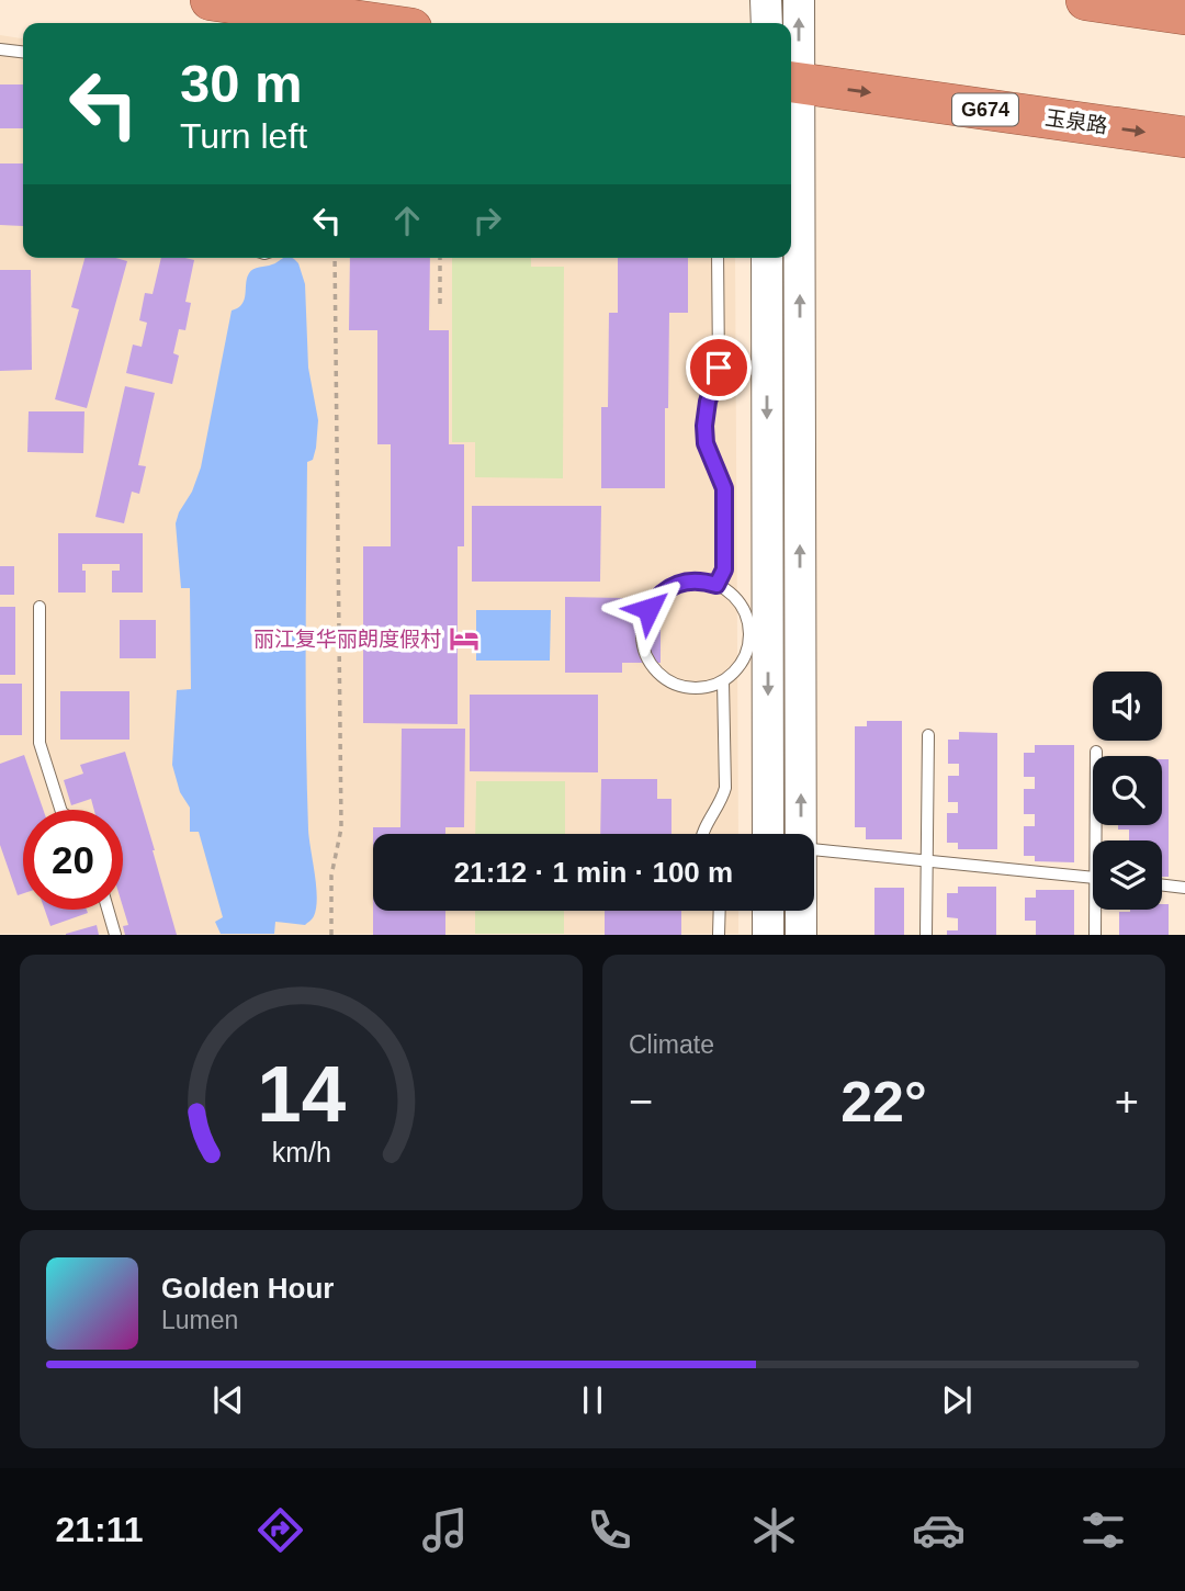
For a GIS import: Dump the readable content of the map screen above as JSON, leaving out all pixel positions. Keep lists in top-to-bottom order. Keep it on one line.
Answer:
{"streets":{"highway":["G674","玉泉路"]},"one_way":["玉泉路"],"places":{"hotel":["丽江复华丽朗度假村"]},"page":{"turn":["30 m","Turn left"],"limit":"20","trip":"21:12 · 1 min · 100 m","tile":"Climate","heat":["−","22°","+"],"song":["Golden Hour","Lumen"],"tabs":"21:11","gauge":["14","km/h"]}}
